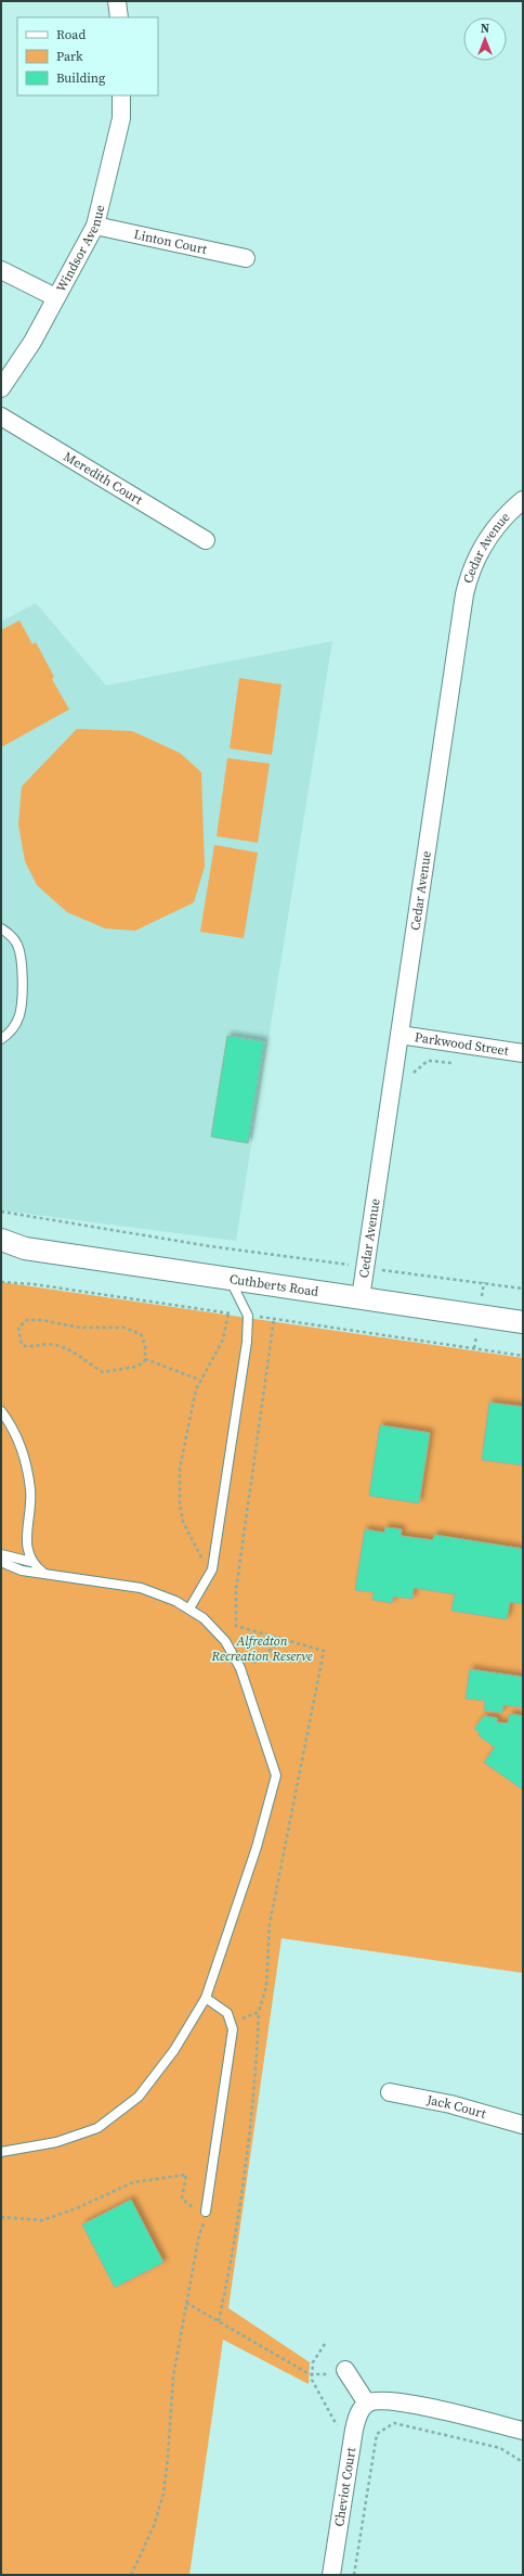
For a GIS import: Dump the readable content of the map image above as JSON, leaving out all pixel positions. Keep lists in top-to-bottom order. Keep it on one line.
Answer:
{"streets":{"street":["Linton Court","Windsor Avenue","Meredith Court","Cedar Avenue","Parkwood Street","Cuthberts Road","Jack Court","Cheviot Court"]},"crossings":[["Linton Court","Windsor Avenue"],["Cedar Avenue","Parkwood Street"],["Cedar Avenue","Cuthberts Road"]],"parks":["Alfredton Recreation Reserve"],"legend":["Road","Park","Building"],"north":"top"}
